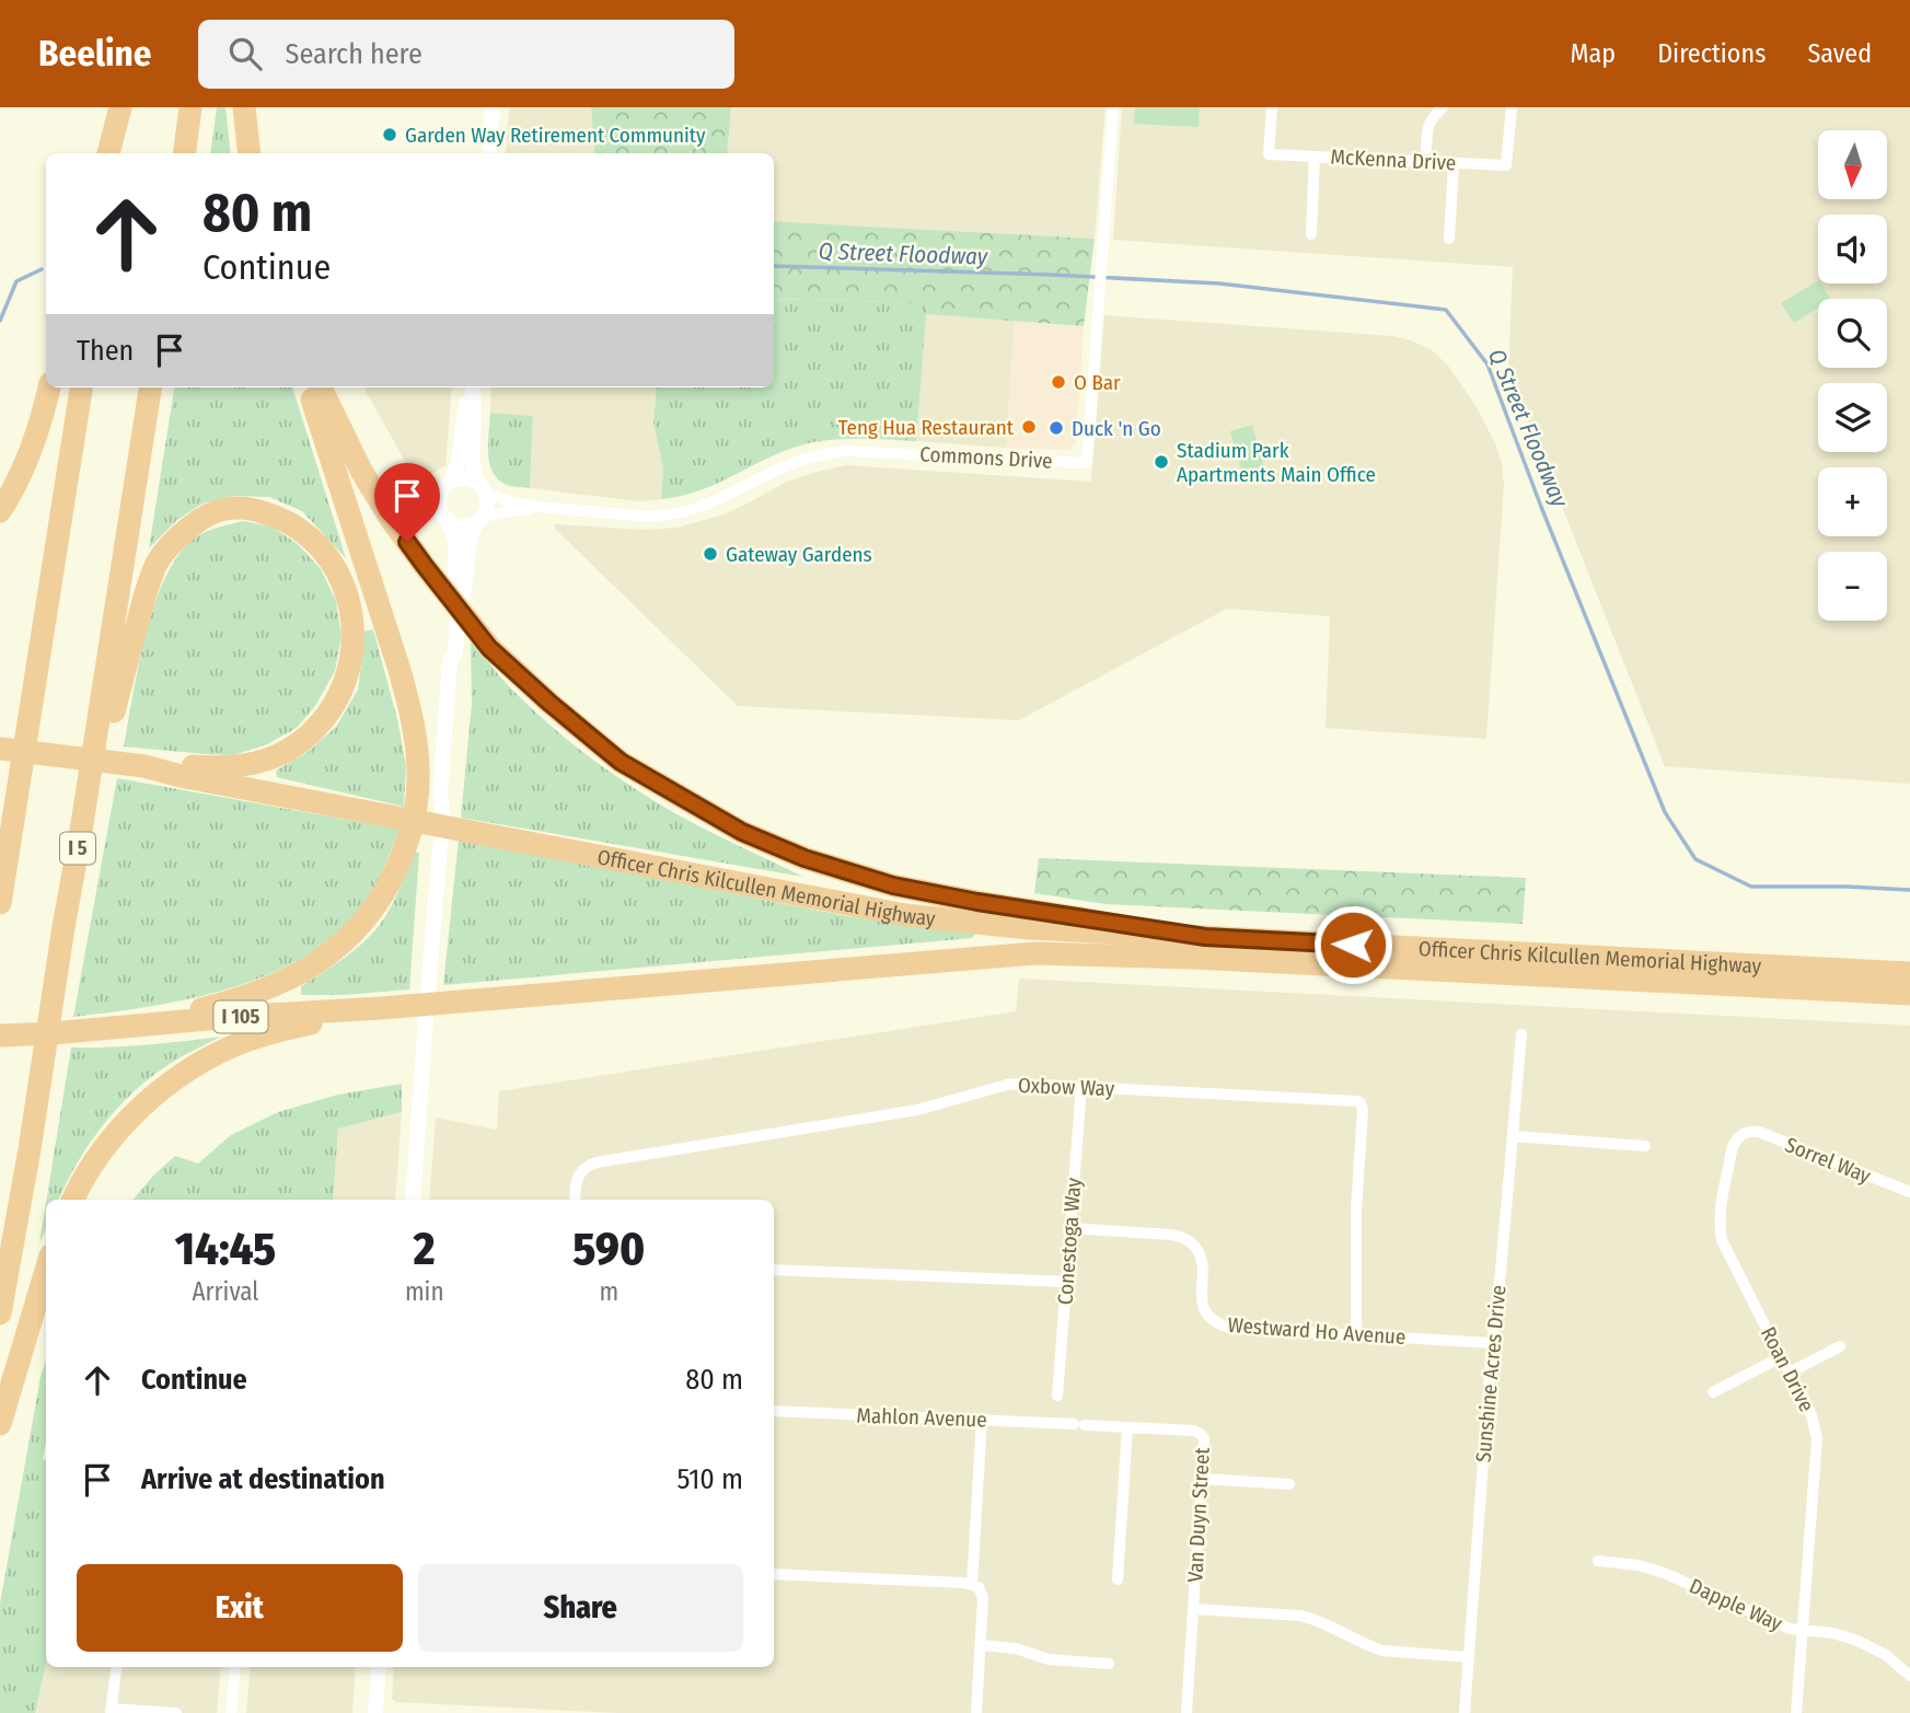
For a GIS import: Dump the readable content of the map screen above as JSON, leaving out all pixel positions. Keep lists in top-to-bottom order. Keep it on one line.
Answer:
{"streets":{"highway":["I 5","Officer Chris Kilcullen Memorial Highway","I 105"],"street":["McKenna Drive","Commons Drive","Oxbow Way","Sorrel Way","Conestoga Way","Westward Ho Avenue","Roan Drive","Sunshine Acres Drive","Mahlon Avenue","Van Duyn Street","Dapple Way"]},"crossings":[["Oxbow Way","Conestoga Way"],["Oxbow Way","Westward Ho Avenue"],["Sorrel Way","Roan Drive"],["Conestoga Way","Westward Ho Avenue"],["Westward Ho Avenue","Sunshine Acres Drive"],["Roan Drive","Dapple Way"],["Mahlon Avenue","Van Duyn Street"]],"water":["Q Street Floodway"],"places":["Garden Way Retirement Community","O Bar","Teng Hua Restaurant","Duck 'n Go","Stadium Park Apartments Main Office","Gateway Gardens"],"north":"bottom","page":{"header":"Beeline","search":"Search here","nav":["Map","Directions","Saved"],"map_buttons":["+","−"],"turn":["80 m","Continue"],"then":"Then","eta":["14:45","Arrival","2","min","590","m"],"list":[{"name":"Continue","value":"80 m"},{"name":"Arrive at destination","value":"510 m"}],"buttons":["Exit","Share"]}}
